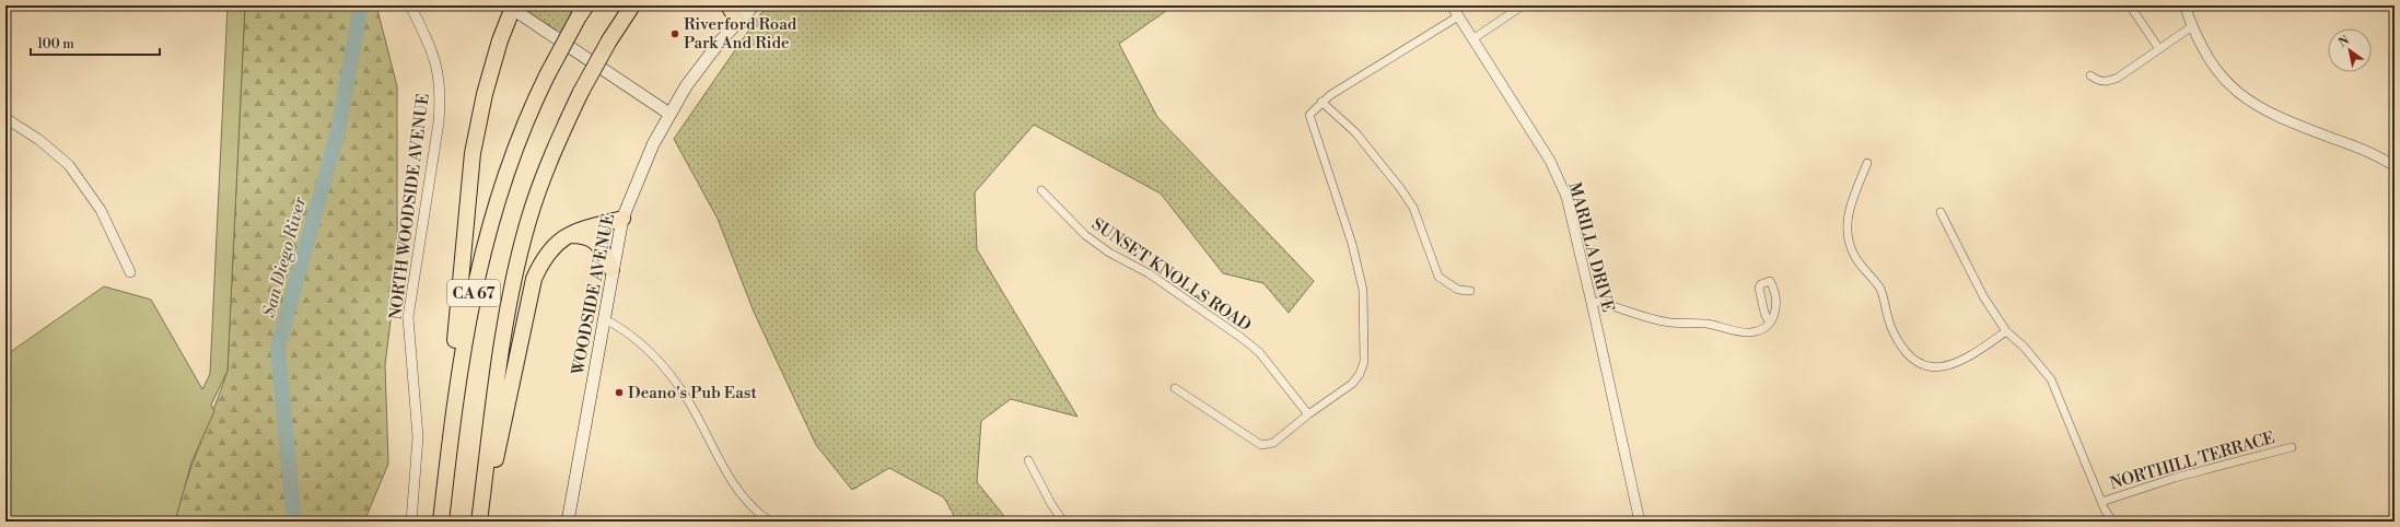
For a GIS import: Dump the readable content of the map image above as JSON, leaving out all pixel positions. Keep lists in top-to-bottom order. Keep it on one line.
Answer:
{"streets":{"highway":["CA 67"],"main road":["WOODSIDE AVENUE"],"street":["NORTH WOODSIDE AVENUE","MARILLA DRIVE","SUNSET KNOLLS ROAD","NORTHILL TERRACE"]},"water":["San Diego River"],"places":["Riverford Road Park And Ride","Deano's Pub East"],"scale_bar":"100 m","north":"top left"}
